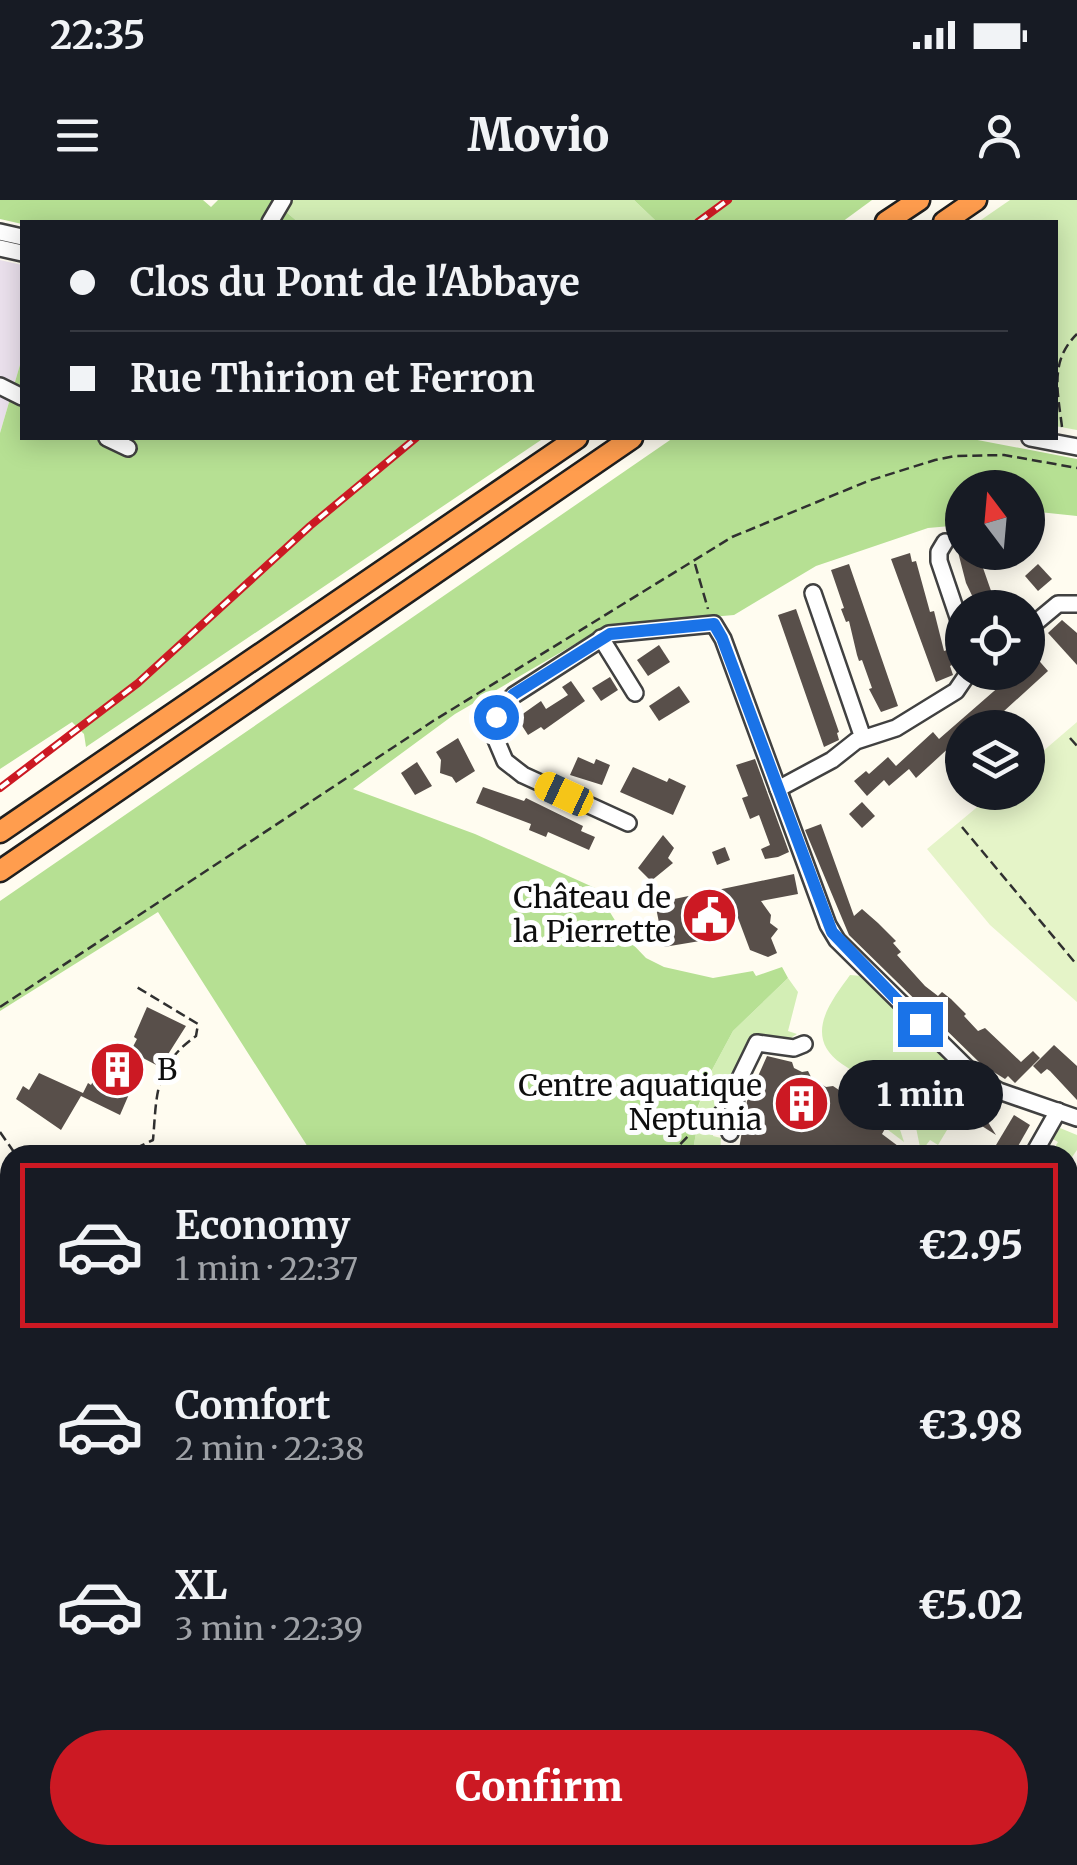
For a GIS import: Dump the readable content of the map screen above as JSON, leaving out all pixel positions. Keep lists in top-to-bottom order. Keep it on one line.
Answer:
{"places":{"public building":["Château de la Pierrette"],"building":["B","Centre aquatique Neptunia"]},"north":"top","page":{"status":"22:35","header":"Movio","banner":["Clos du Pont de l'Abbaye","Rue Thirion et Ferron"],"bubble":"1 min","list":[{"name":"Economy","note":"1 min · 22:37","value":"€2.95"},{"name":"Comfort","note":"2 min · 22:38","value":"€3.98"},{"name":"XL","note":"3 min · 22:39","value":"€5.02"}],"buttons":"Confirm"}}
